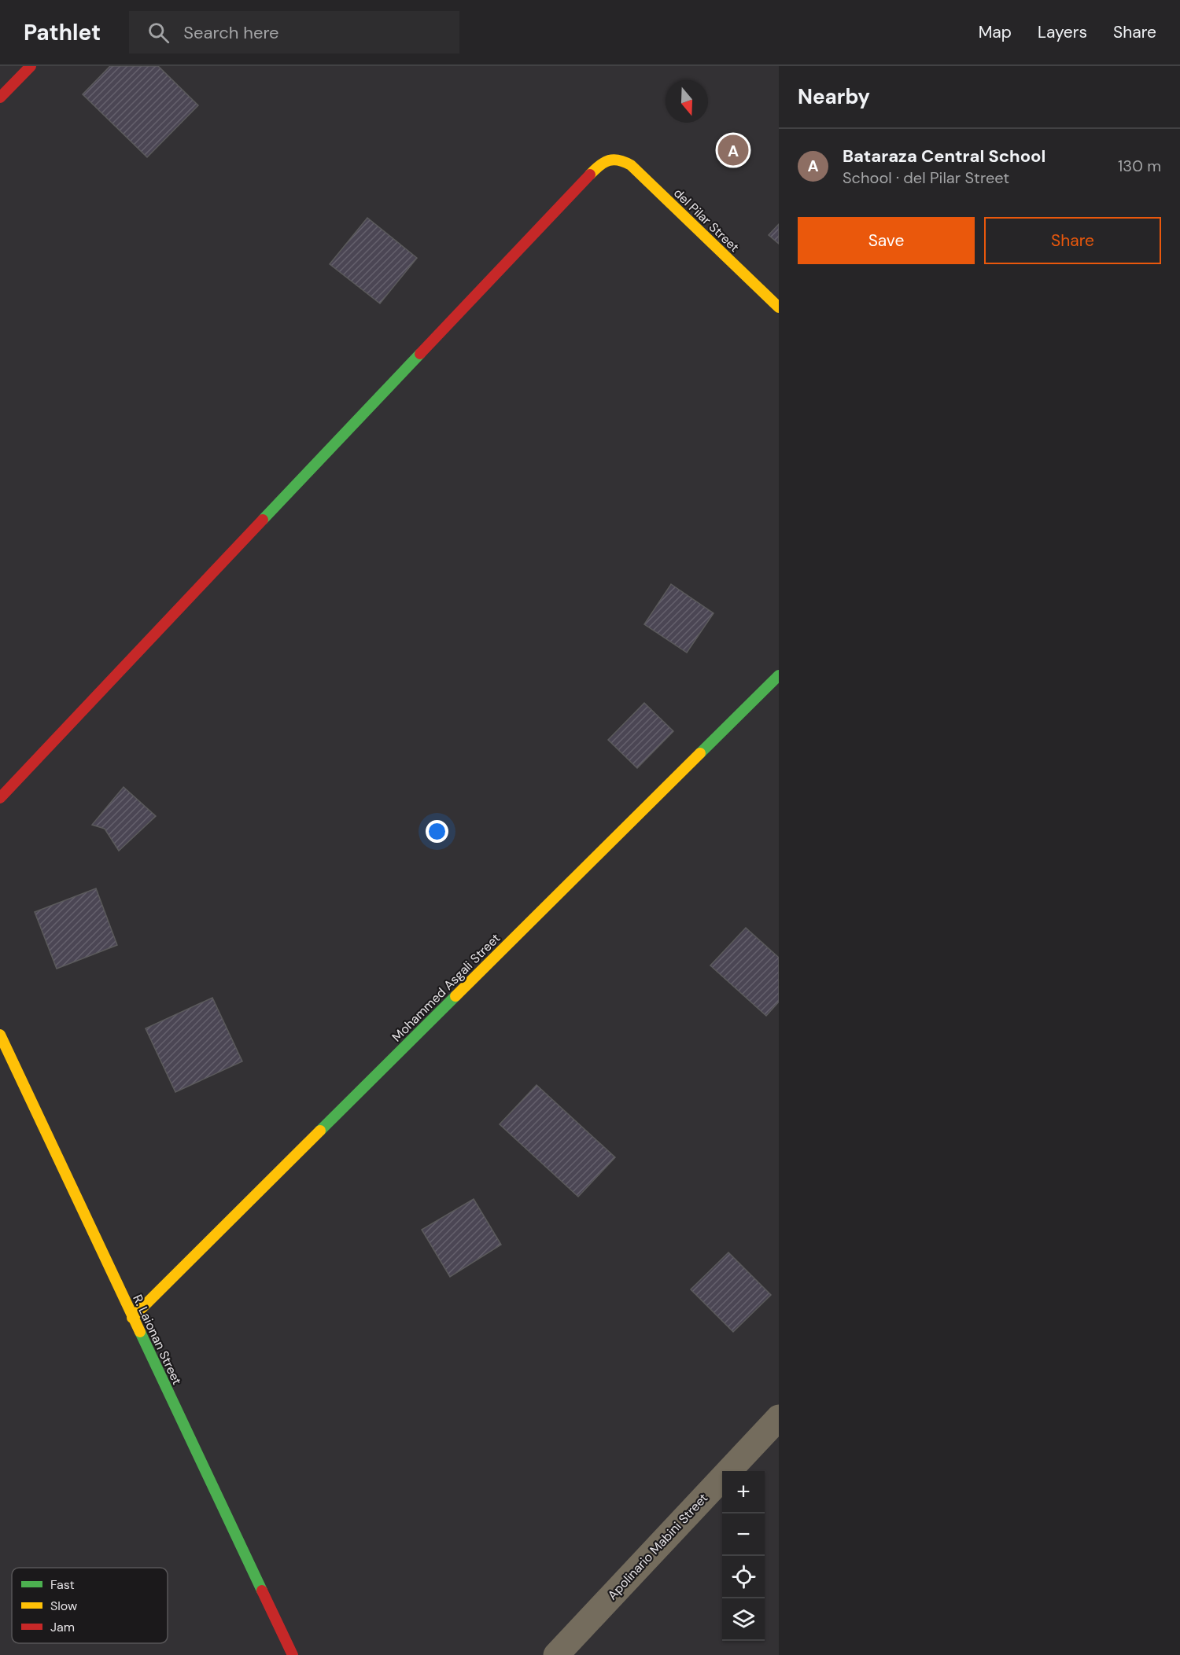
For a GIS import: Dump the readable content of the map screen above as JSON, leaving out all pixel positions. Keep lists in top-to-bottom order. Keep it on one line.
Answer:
{"streets":{"street":["del Pilar Street","Mohammed Asgali Street","R. Laionan Street","Apolinario Mabini Street"]},"crossings":[["Mohammed Asgali Street","R. Laionan Street"]],"legend":["Fast","Slow","Jam"],"north":"bottom","page":{"header":"Pathlet","search":"Search here","nav":["Map","Layers","Share"],"heading":"Nearby","list":[{"mark":"A","name":"Bataraza Central School","note":"School · del Pilar Street","value":"130 m"}],"pins":"A","buttons":["Save","Share"],"map_buttons":["+","−"]}}
